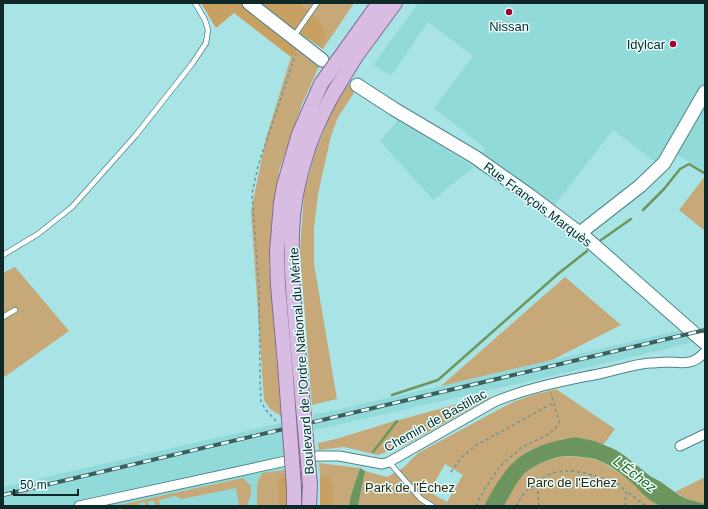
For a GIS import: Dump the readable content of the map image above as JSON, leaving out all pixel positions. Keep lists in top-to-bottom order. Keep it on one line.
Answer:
{"streets":{"main road":["Boulevard de l'Ordre National du Mérite"],"street":["Rue François Marquès","Chemin de Bastillac"]},"water":["L'Échez"],"parks":["Parc de l'Echez","Park de l'Échez"],"places":["Nissan","Idylcar"],"scale_bar":"50 m"}
